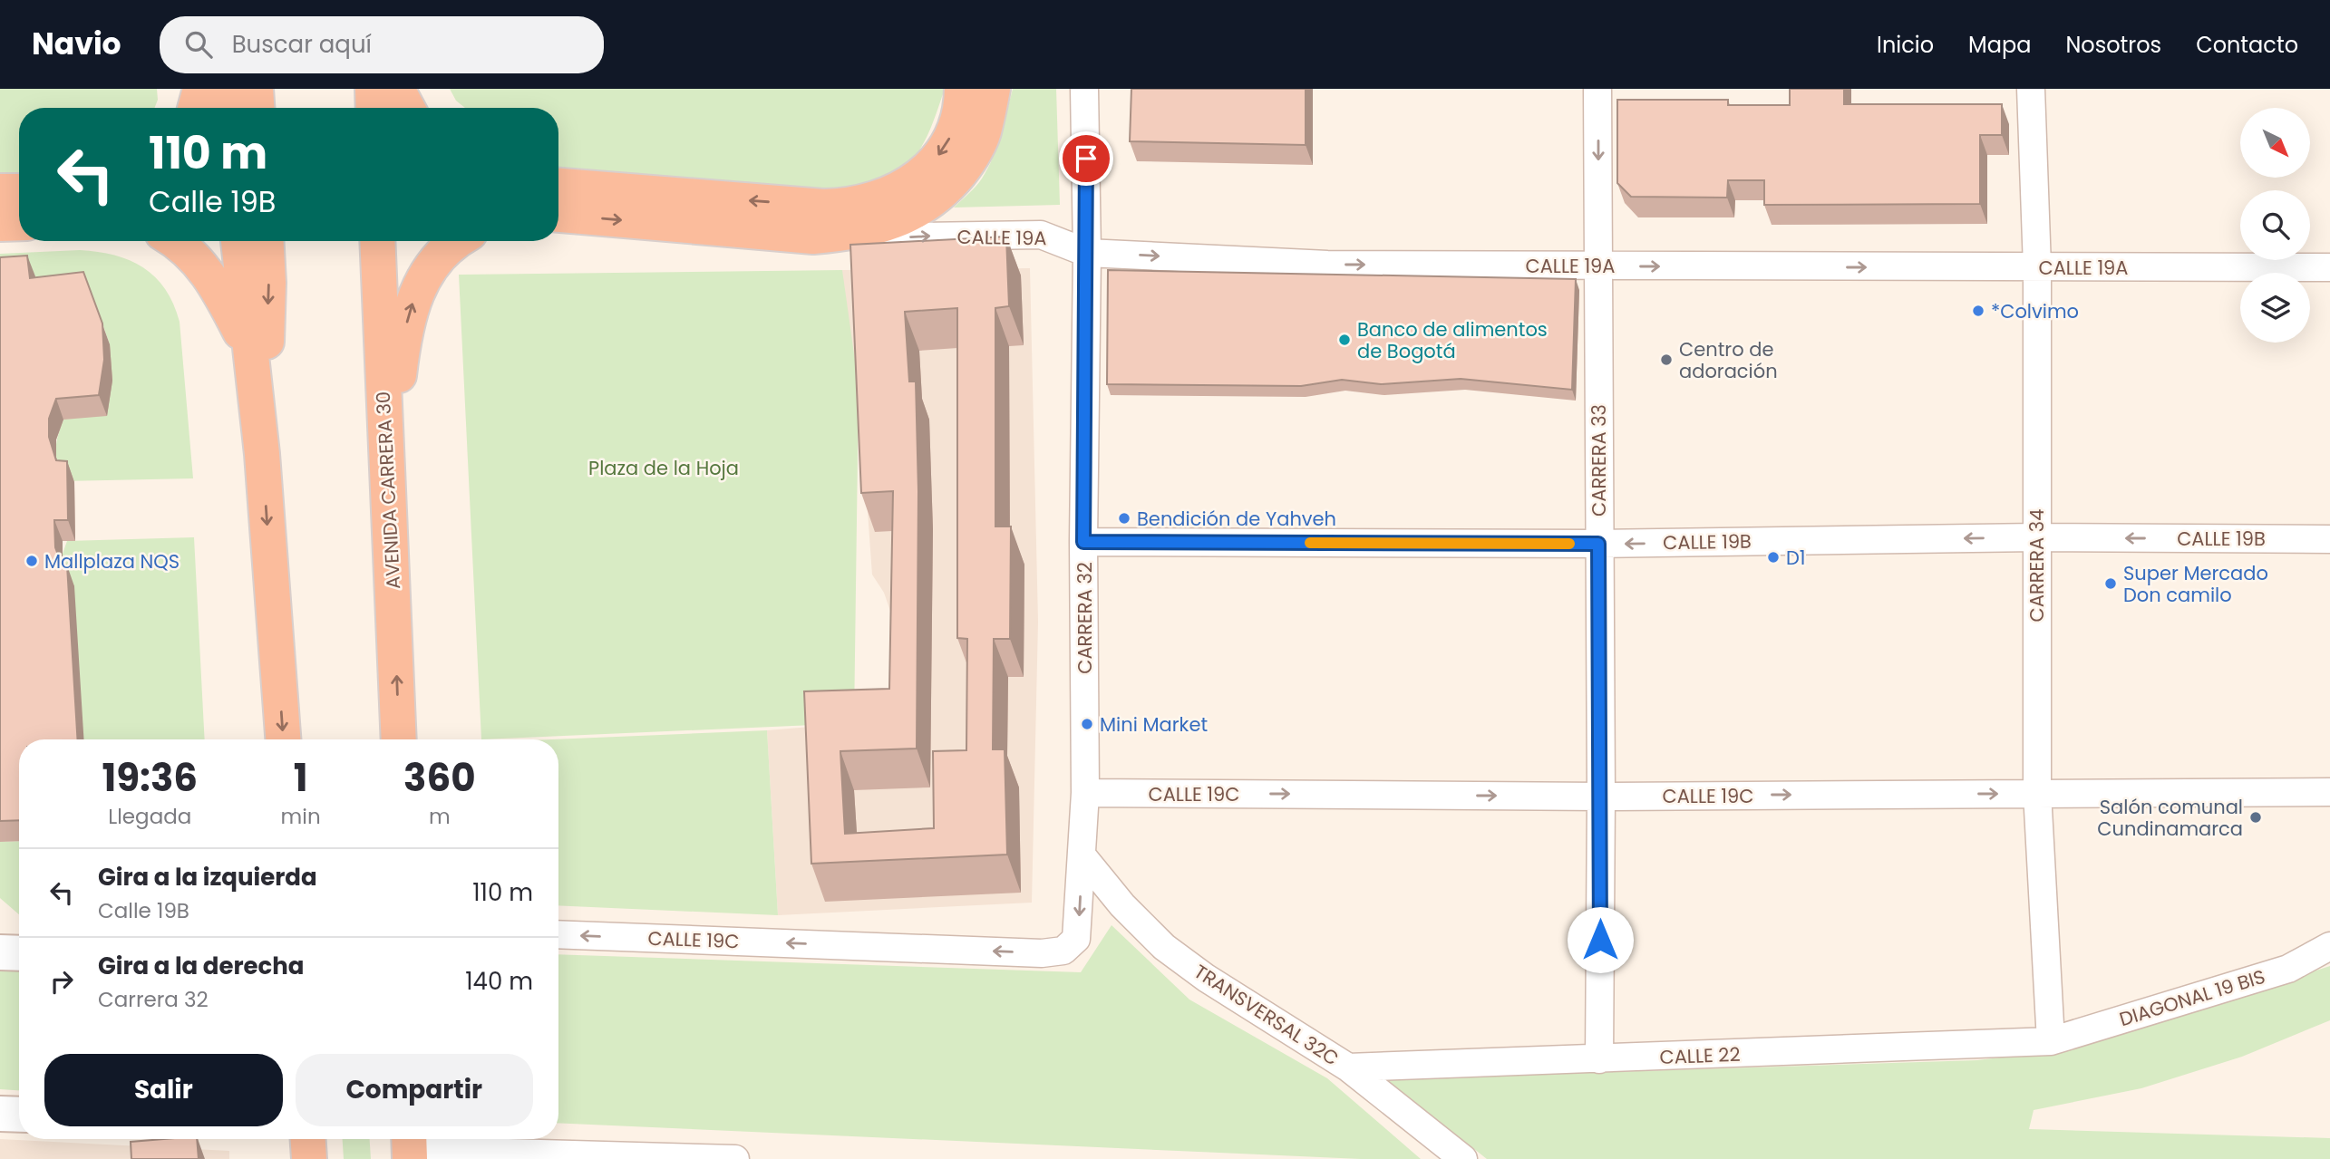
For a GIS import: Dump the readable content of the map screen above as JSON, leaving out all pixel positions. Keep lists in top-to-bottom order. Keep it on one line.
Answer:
{"streets":{"highway":["AVENIDA CARRERA 30"],"street":["CALLE 19A","CARRERA 33","CALLE 19B","CARRERA 34","CARRERA 32","CALLE 19C","DIAGONAL 19 BIS","TRANSVERSAL 32C","CALLE 22"]},"crossings":[["CALLE 19A","CARRERA 33"],["CALLE 19A","CARRERA 34"],["CALLE 19A","CARRERA 32"],["CARRERA 33","CALLE 19B"],["CARRERA 33","CALLE 19C"],["CARRERA 33","CALLE 22"],["CALLE 19B","CARRERA 34"],["CALLE 19B","CARRERA 32"],["CARRERA 34","CALLE 19C"],["CARRERA 34","DIAGONAL 19 BIS"],["CARRERA 34","CALLE 22"],["CARRERA 32","CALLE 19C"],["CARRERA 32","TRANSVERSAL 32C"],["DIAGONAL 19 BIS","CALLE 22"],["TRANSVERSAL 32C","CALLE 22"]],"one_way":["CALLE 19A","CALLE 19B"],"parks":["Plaza de la Hoja"],"places":["*Colvimo","Banco de alimentos de Bogotá","Centro de adoración","Bendición de Yahveh","D1","Mallplaza NQS","Super Mercado Don camilo","Mini Market","Salón comunal Cundinamarca"],"north":"bottom right","page":{"header":"Navio","search":"Buscar aquí","nav":["Inicio","Mapa","Nosotros","Contacto"],"turn":["110 m","Calle 19B"],"eta":["19:36","Llegada","1","min","360","m"],"list":[{"name":"Gira a la izquierda","note":"Calle 19B","value":"110 m"},{"name":"Gira a la derecha","note":"Carrera 32","value":"140 m"}],"buttons":["Salir","Compartir"]}}
